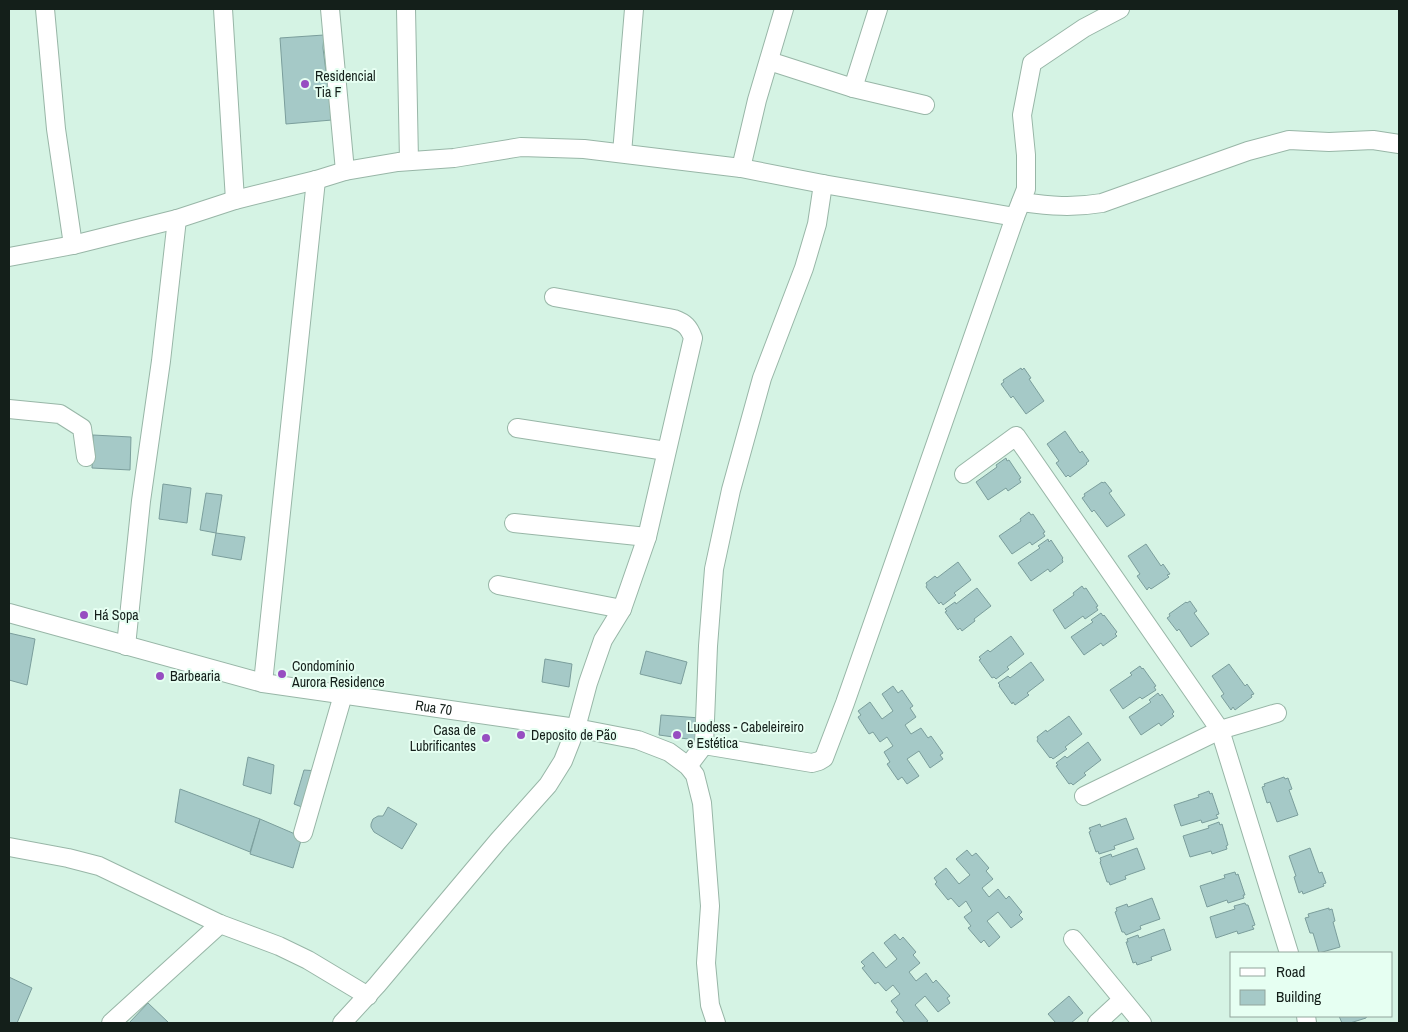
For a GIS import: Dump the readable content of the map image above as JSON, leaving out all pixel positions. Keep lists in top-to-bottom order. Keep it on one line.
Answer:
{"streets":{"street":["Rua 70"]},"places":["Residencial Tia F","Há Sopa","Condomínio Aurora Residence","Barbearia","Deposito de Pão","Luodess - Cabeleireiro e Estética","Casa de Lubrificantes"],"legend":["Road","Building"]}
